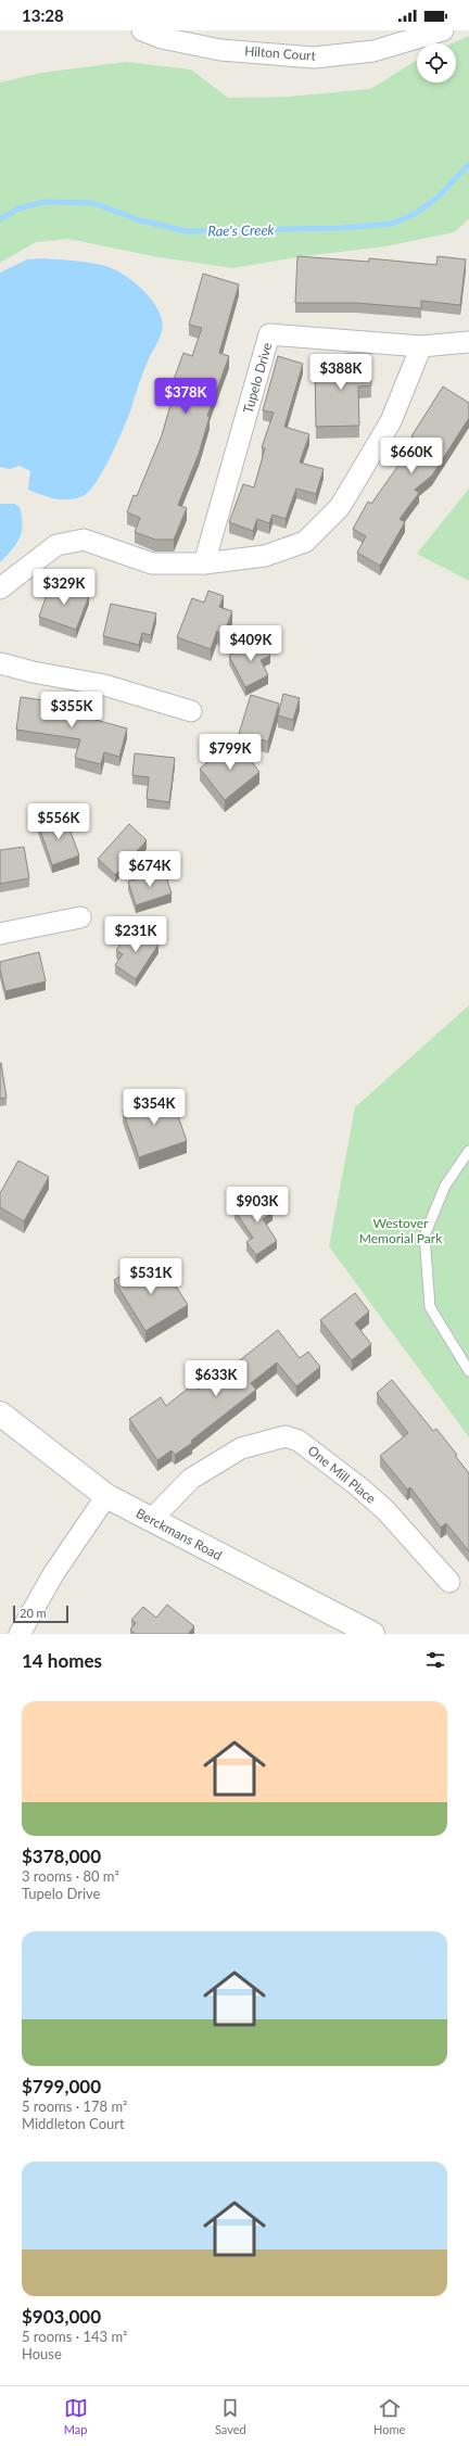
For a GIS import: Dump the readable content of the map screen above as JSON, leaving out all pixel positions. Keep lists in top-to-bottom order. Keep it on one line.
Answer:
{"streets":{"main road":["Berckmans Road"],"street":["Hilton Court","Tupelo Drive","One Mill Place"]},"crossings":[["One Mill Place","Berckmans Road"]],"water":["Rae's Creek"],"parks":["Westover Memorial Park"],"scale_bar":"20 m","page":{"status":"13:28","price":["$388K","$378K","$660K","$329K","$409K","$355K","$799K","$556K","$674K","$231K","$354K","$903K","$531K","$633K"],"scale":"20 m","heading":"14 homes","list":[{"name":"$378,000","note":"3 rooms · 80 m² · Tupelo Drive"},{"name":"$799,000","note":"5 rooms · 178 m² · Middleton Court"},{"name":"$903,000","note":"5 rooms · 143 m² · House"}],"tabs":["Map","Saved","Home"]}}
